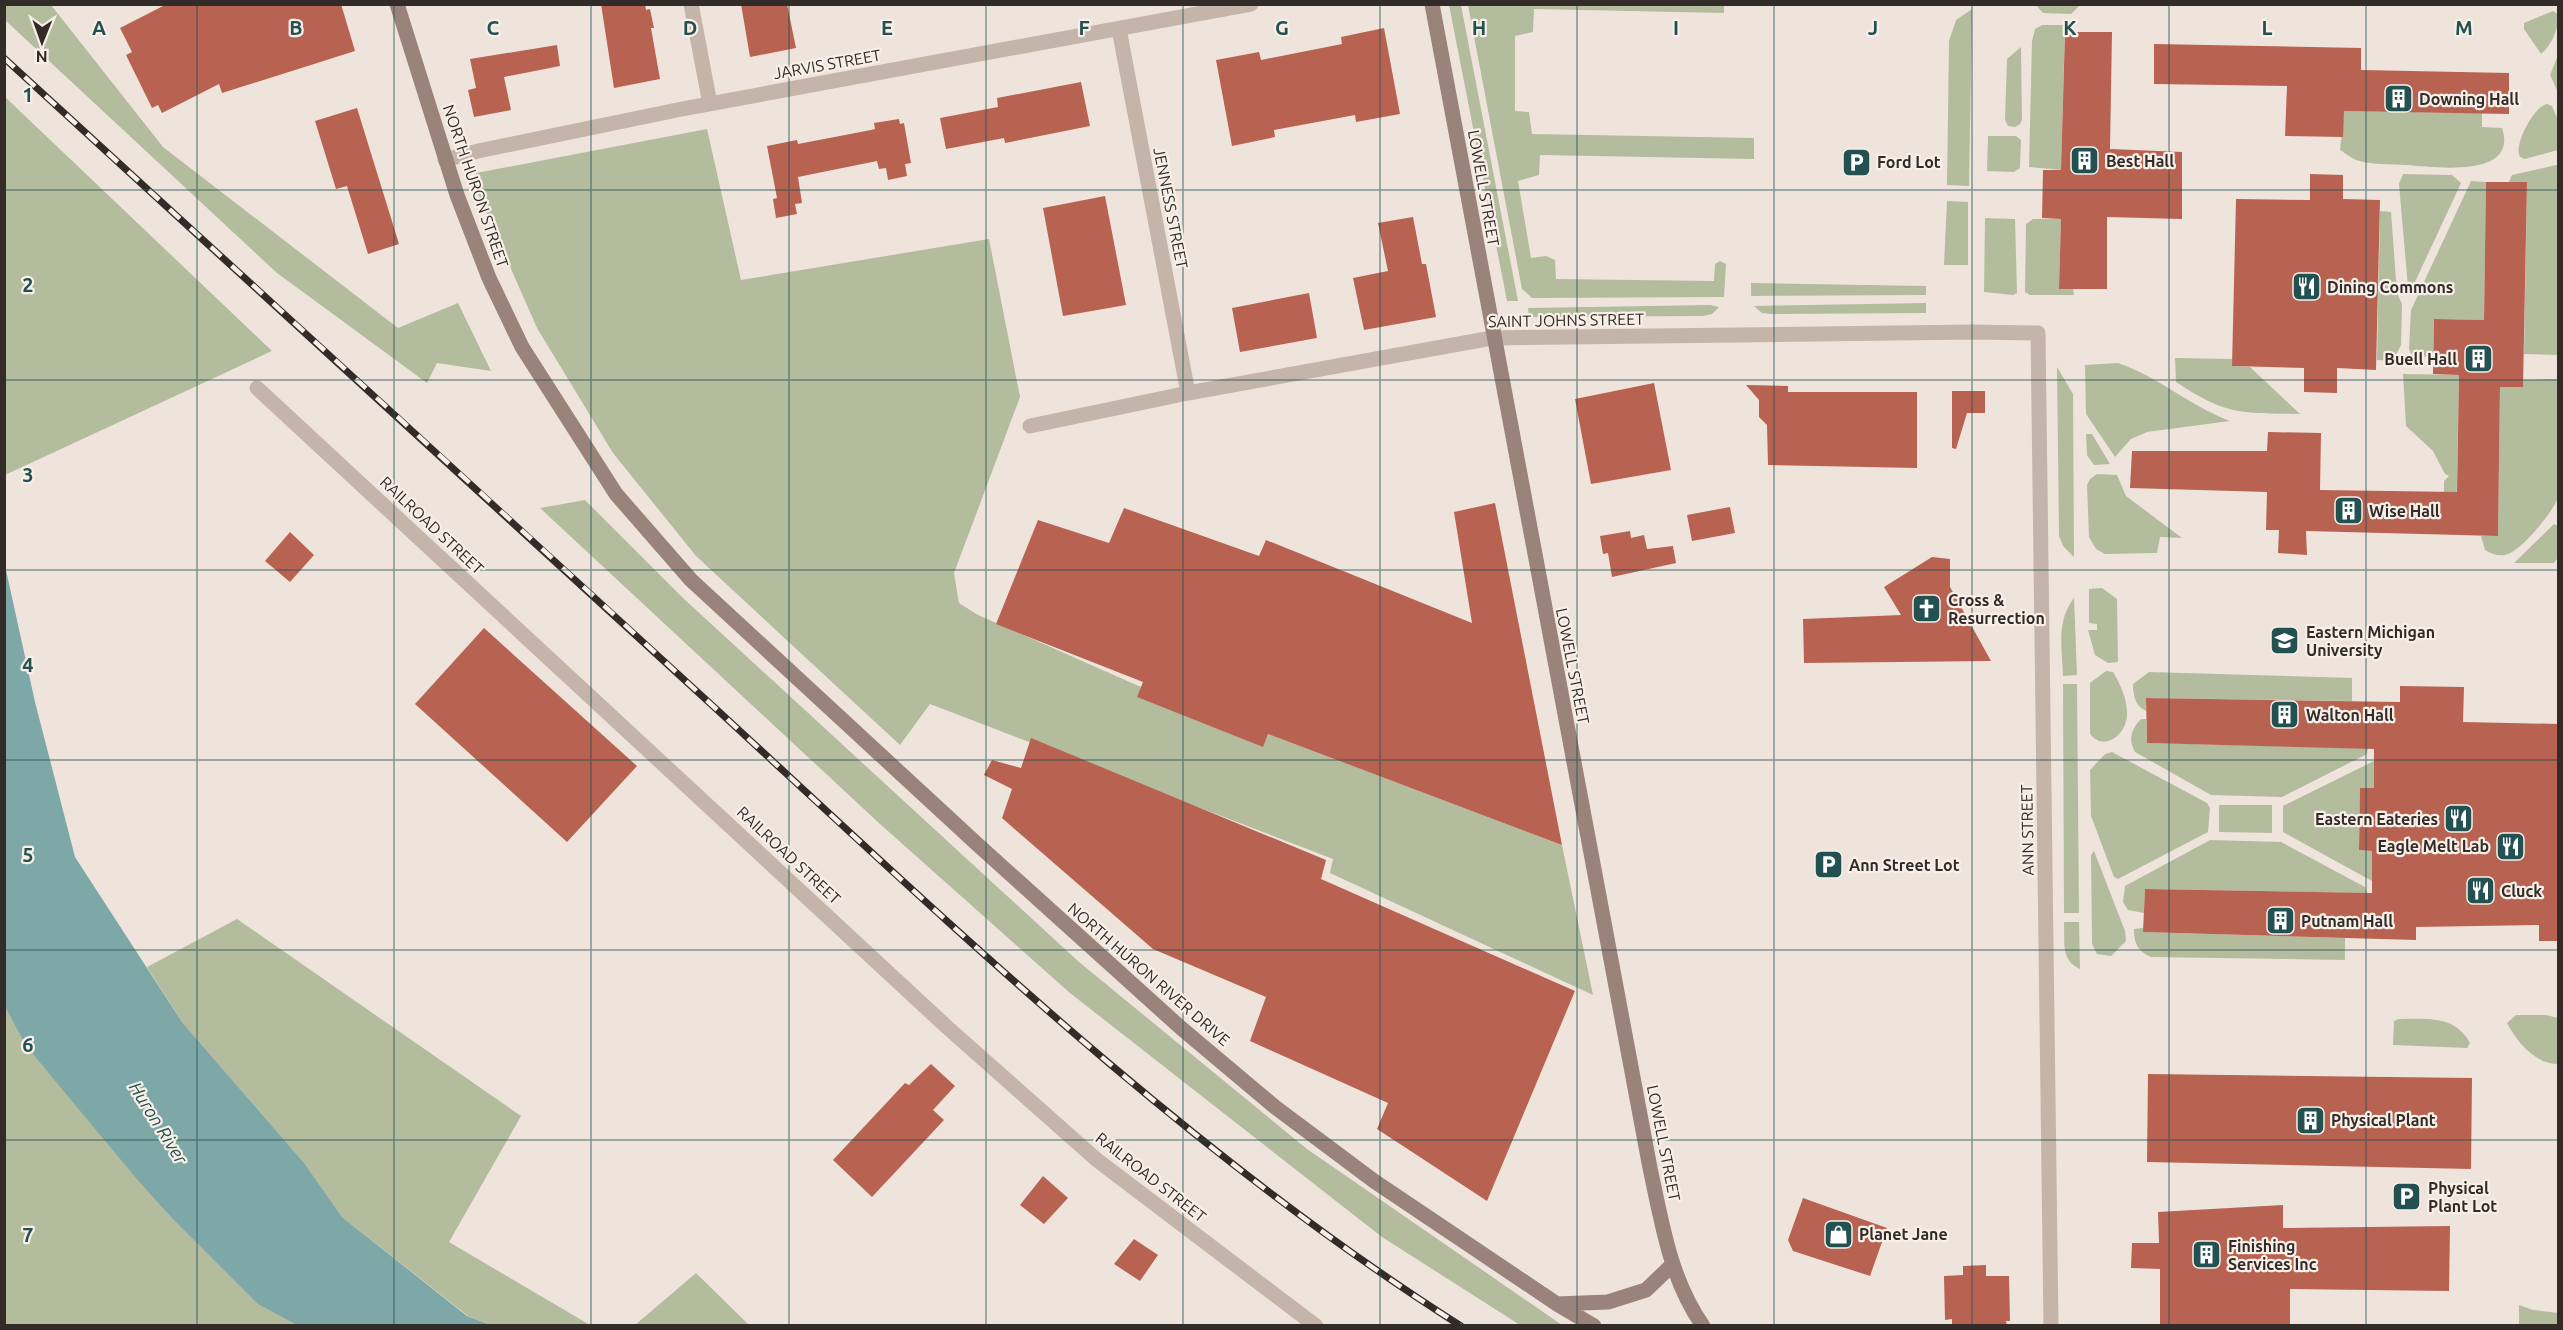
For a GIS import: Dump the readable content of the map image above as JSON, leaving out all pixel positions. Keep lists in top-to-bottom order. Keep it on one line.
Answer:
{"streets":{"main road":["NORTH HURON STREET","LOWELL STREET","NORTH HURON RIVER DRIVE"],"street":["JARVIS STREET","JENNESS STREET","SAINT JOHNS STREET","RAILROAD STREET","ANN STREET"]},"crossings":[["JARVIS STREET","NORTH HURON STREET"],["JARVIS STREET","JENNESS STREET"],["NORTH HURON STREET","NORTH HURON RIVER DRIVE"],["LOWELL STREET","SAINT JOHNS STREET"],["JENNESS STREET","SAINT JOHNS STREET"],["SAINT JOHNS STREET","ANN STREET"]],"water":["Huron River"],"places":{"building":["Downing Hall","Best Hall","Buell Hall","Wise Hall","Walton Hall","Putnam Hall","Physical Plant","Finishing Services Inc"],"parking":["Ford Lot","Ann Street Lot","Physical Plant Lot"],"restaurant":["Dining Commons","Eastern Eateries","Eagle Melt Lab","Cluck"],"church":["Cross & Resurrection"],"school or university":["Eastern Michigan University"],"shop":["Planet Jane"]},"north":"bottom","grid":{"columns":["A","B","C","D","E","F","G","H","I","J","K","L","M"],"rows":["1","2","3","4","5","6","7"]}}
